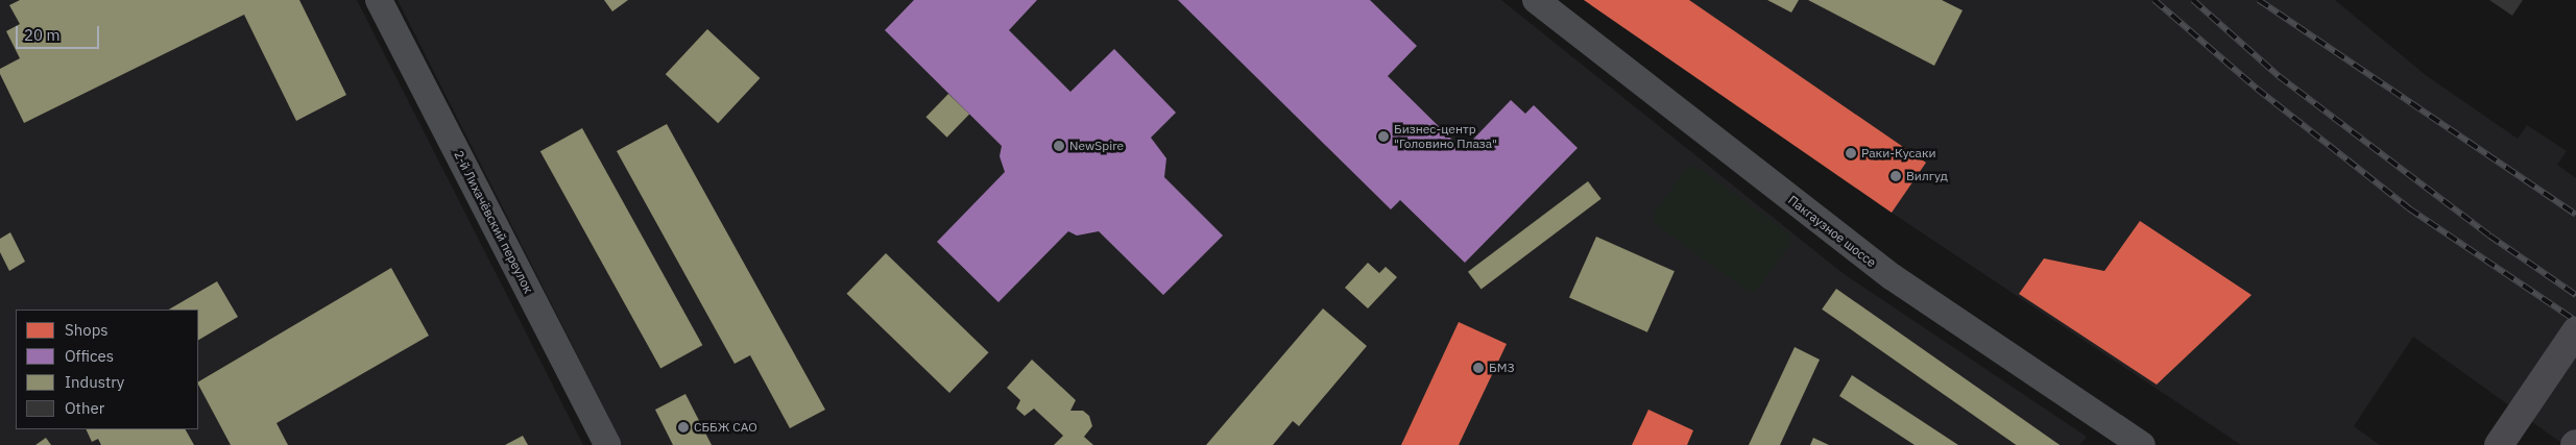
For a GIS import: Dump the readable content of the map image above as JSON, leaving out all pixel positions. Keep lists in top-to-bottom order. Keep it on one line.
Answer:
{"streets":{"street":["2-й Лихачёвский переулок","Пакгаузное шоссе"]},"places":["Бизнес-центр \"Головино Плаза\"","NewSpire","Раки-Кусаки","Вилгуд","БМЗ","СББЖ САО"],"legend":["Shops","Offices","Industry","Other"],"scale_bar":"20 m"}
